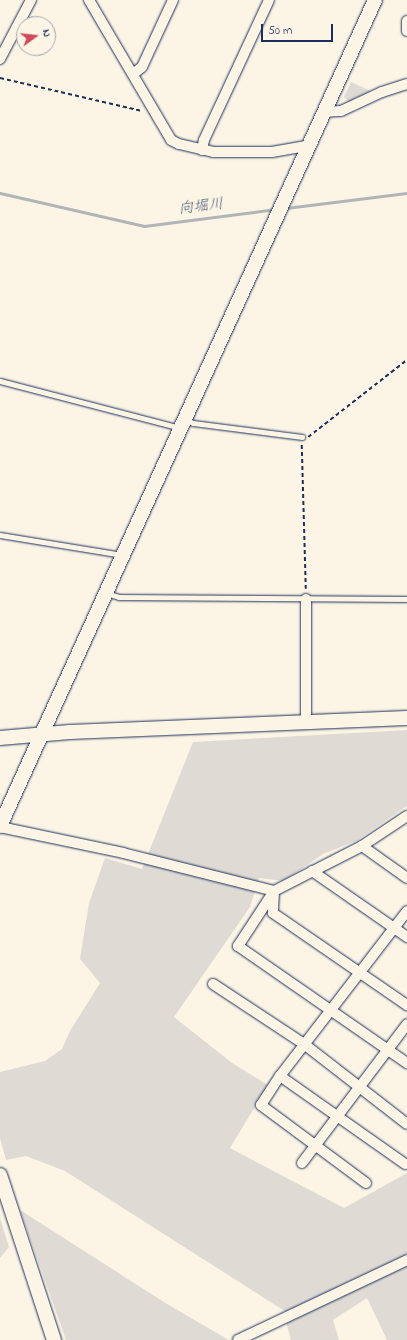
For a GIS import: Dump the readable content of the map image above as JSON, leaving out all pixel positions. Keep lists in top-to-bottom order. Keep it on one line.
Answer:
{"water":["向堀川"],"scale_bar":"50 m","north":"right"}
